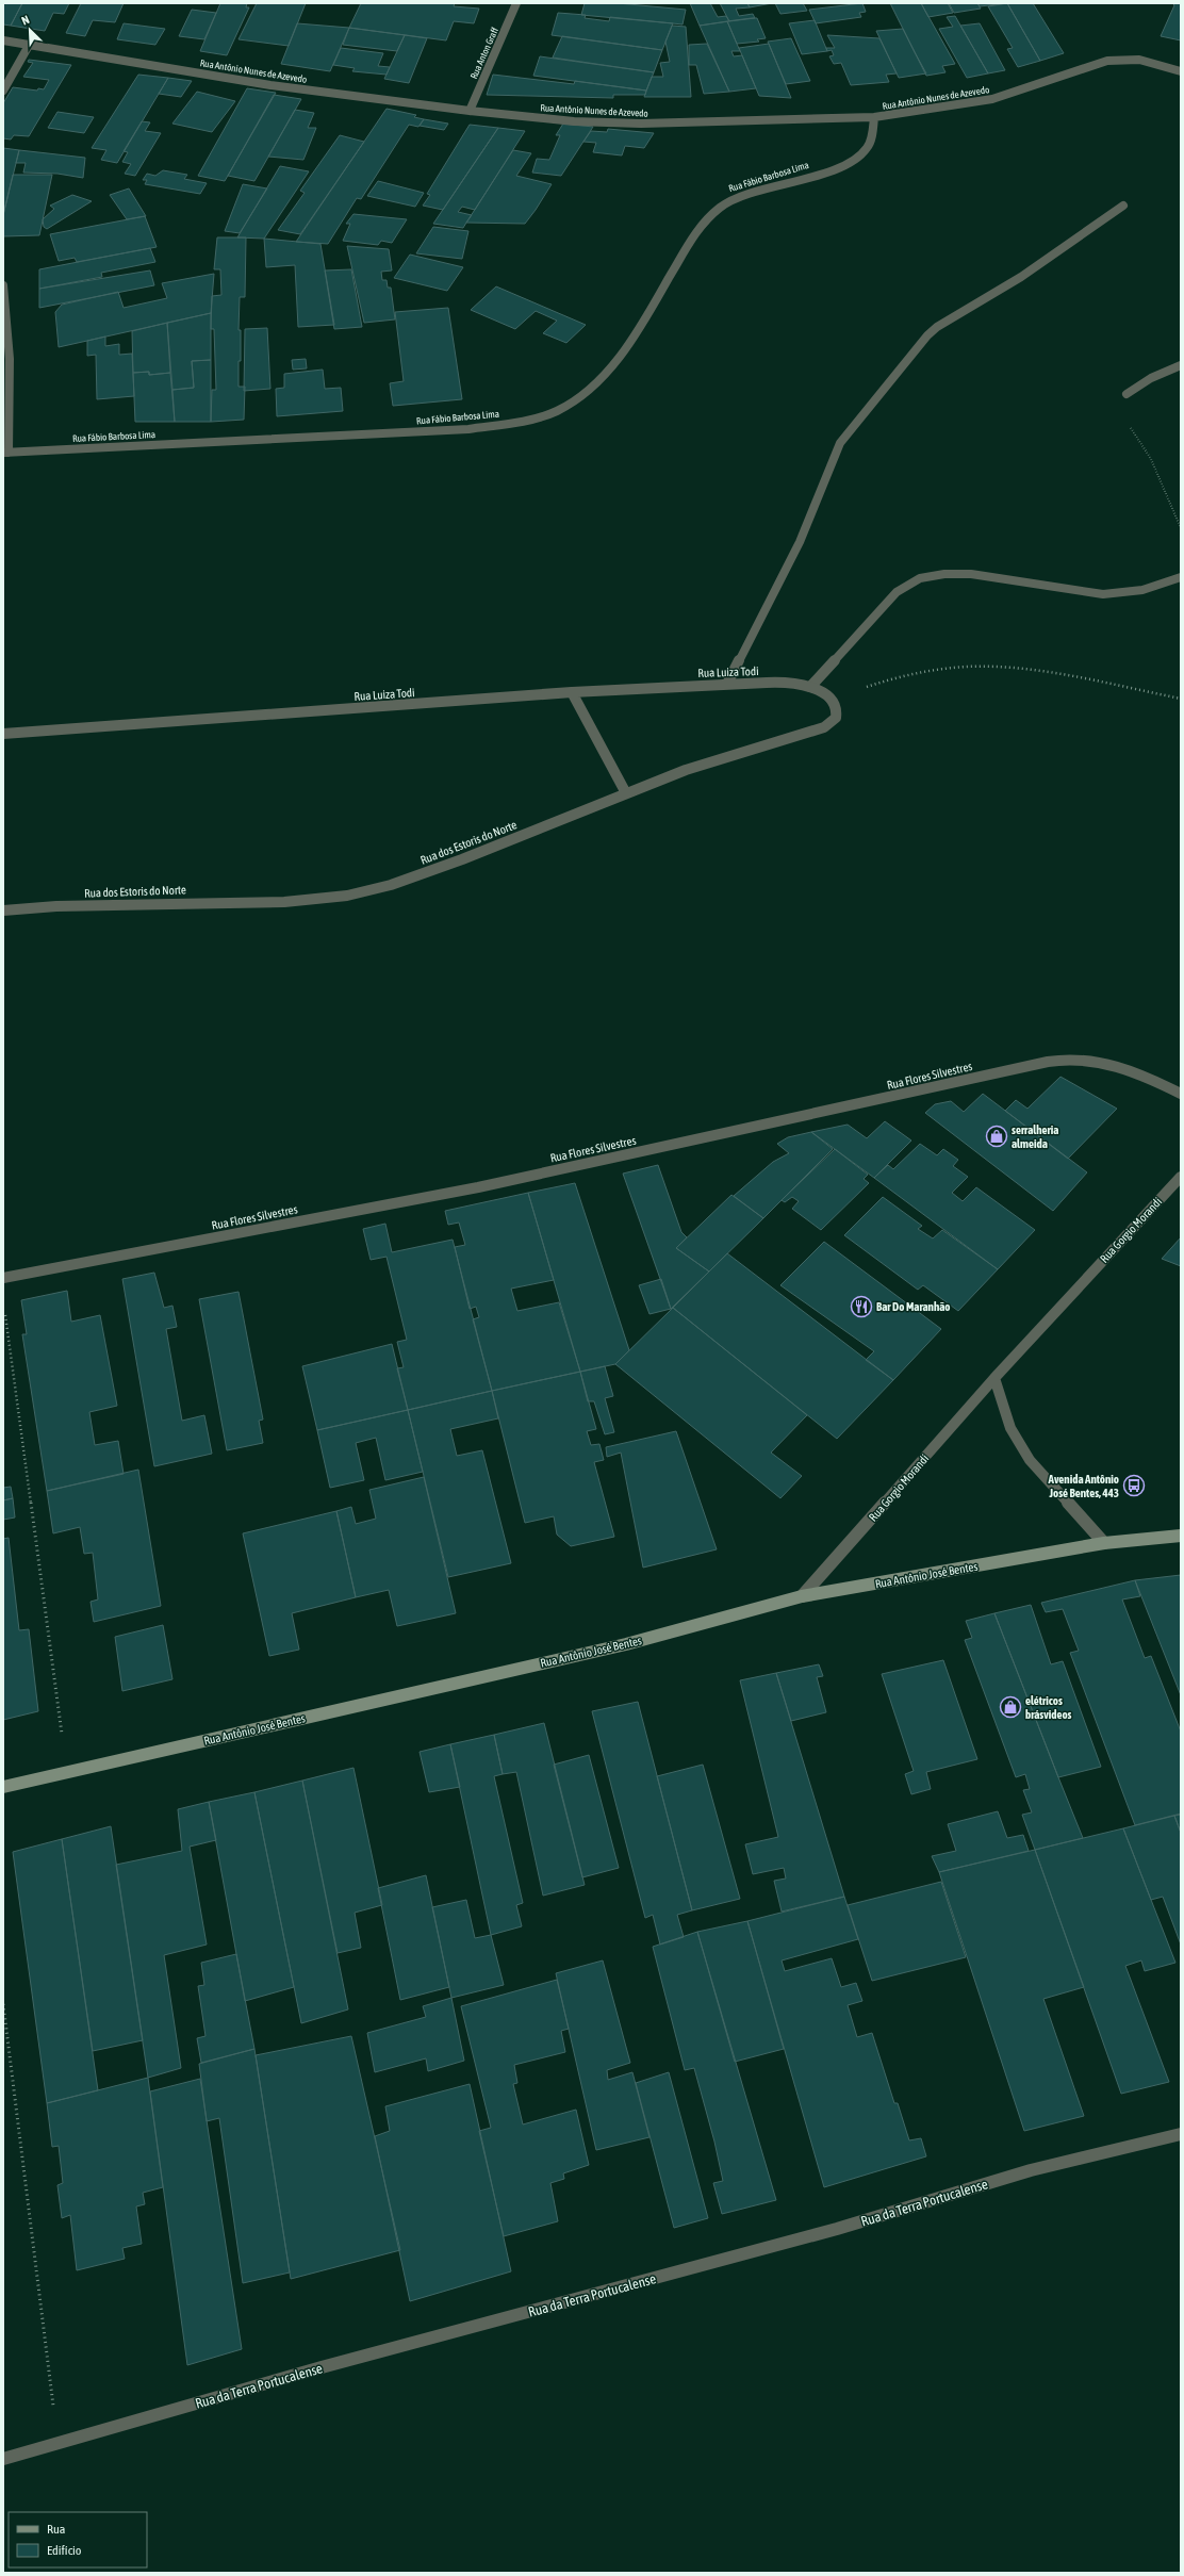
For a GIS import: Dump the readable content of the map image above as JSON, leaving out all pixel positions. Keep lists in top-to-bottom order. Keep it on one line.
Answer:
{"streets":{"street":["Rua Anton Graff","Rua Antônio Nunes de Azevedo","Rua Fábio Barbosa Lima","Rua Luiza Todi","Rua dos Estoris do Norte","Rua Flores Silvestres","Rua Gorgio Morandi","Rua Antônio José Bentes","Rua da Terra Portucalense"]},"crossings":[["Rua Anton Graff","Rua Antônio Nunes de Azevedo"],["Rua Antônio Nunes de Azevedo","Rua Fábio Barbosa Lima"],["Rua Gorgio Morandi","Rua Antônio José Bentes"]],"places":{"shop":["serralheria almeida","elétricos brásvideos"],"restaurant":["Bar Do Maranhão"],"bus stop":["Avenida Antônio José Bentes, 443"]},"legend":["Rua","Edifício"],"north":"top left"}
